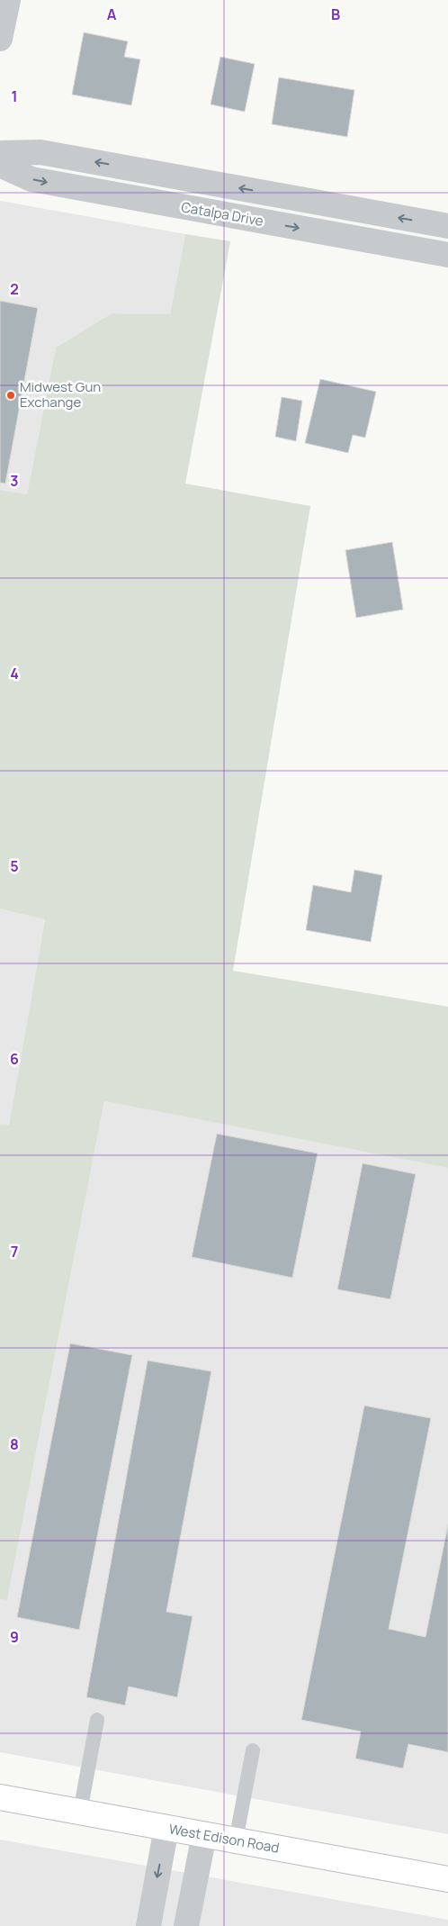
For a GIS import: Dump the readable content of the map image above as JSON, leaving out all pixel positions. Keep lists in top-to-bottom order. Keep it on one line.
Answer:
{"streets":{"main road":["West Edison Road"],"street":["Catalpa Drive"]},"places":["Midwest Gun Exchange"],"grid":{"columns":["A","B"],"rows":["1","2","3","4","5","6","7","8","9"]}}
